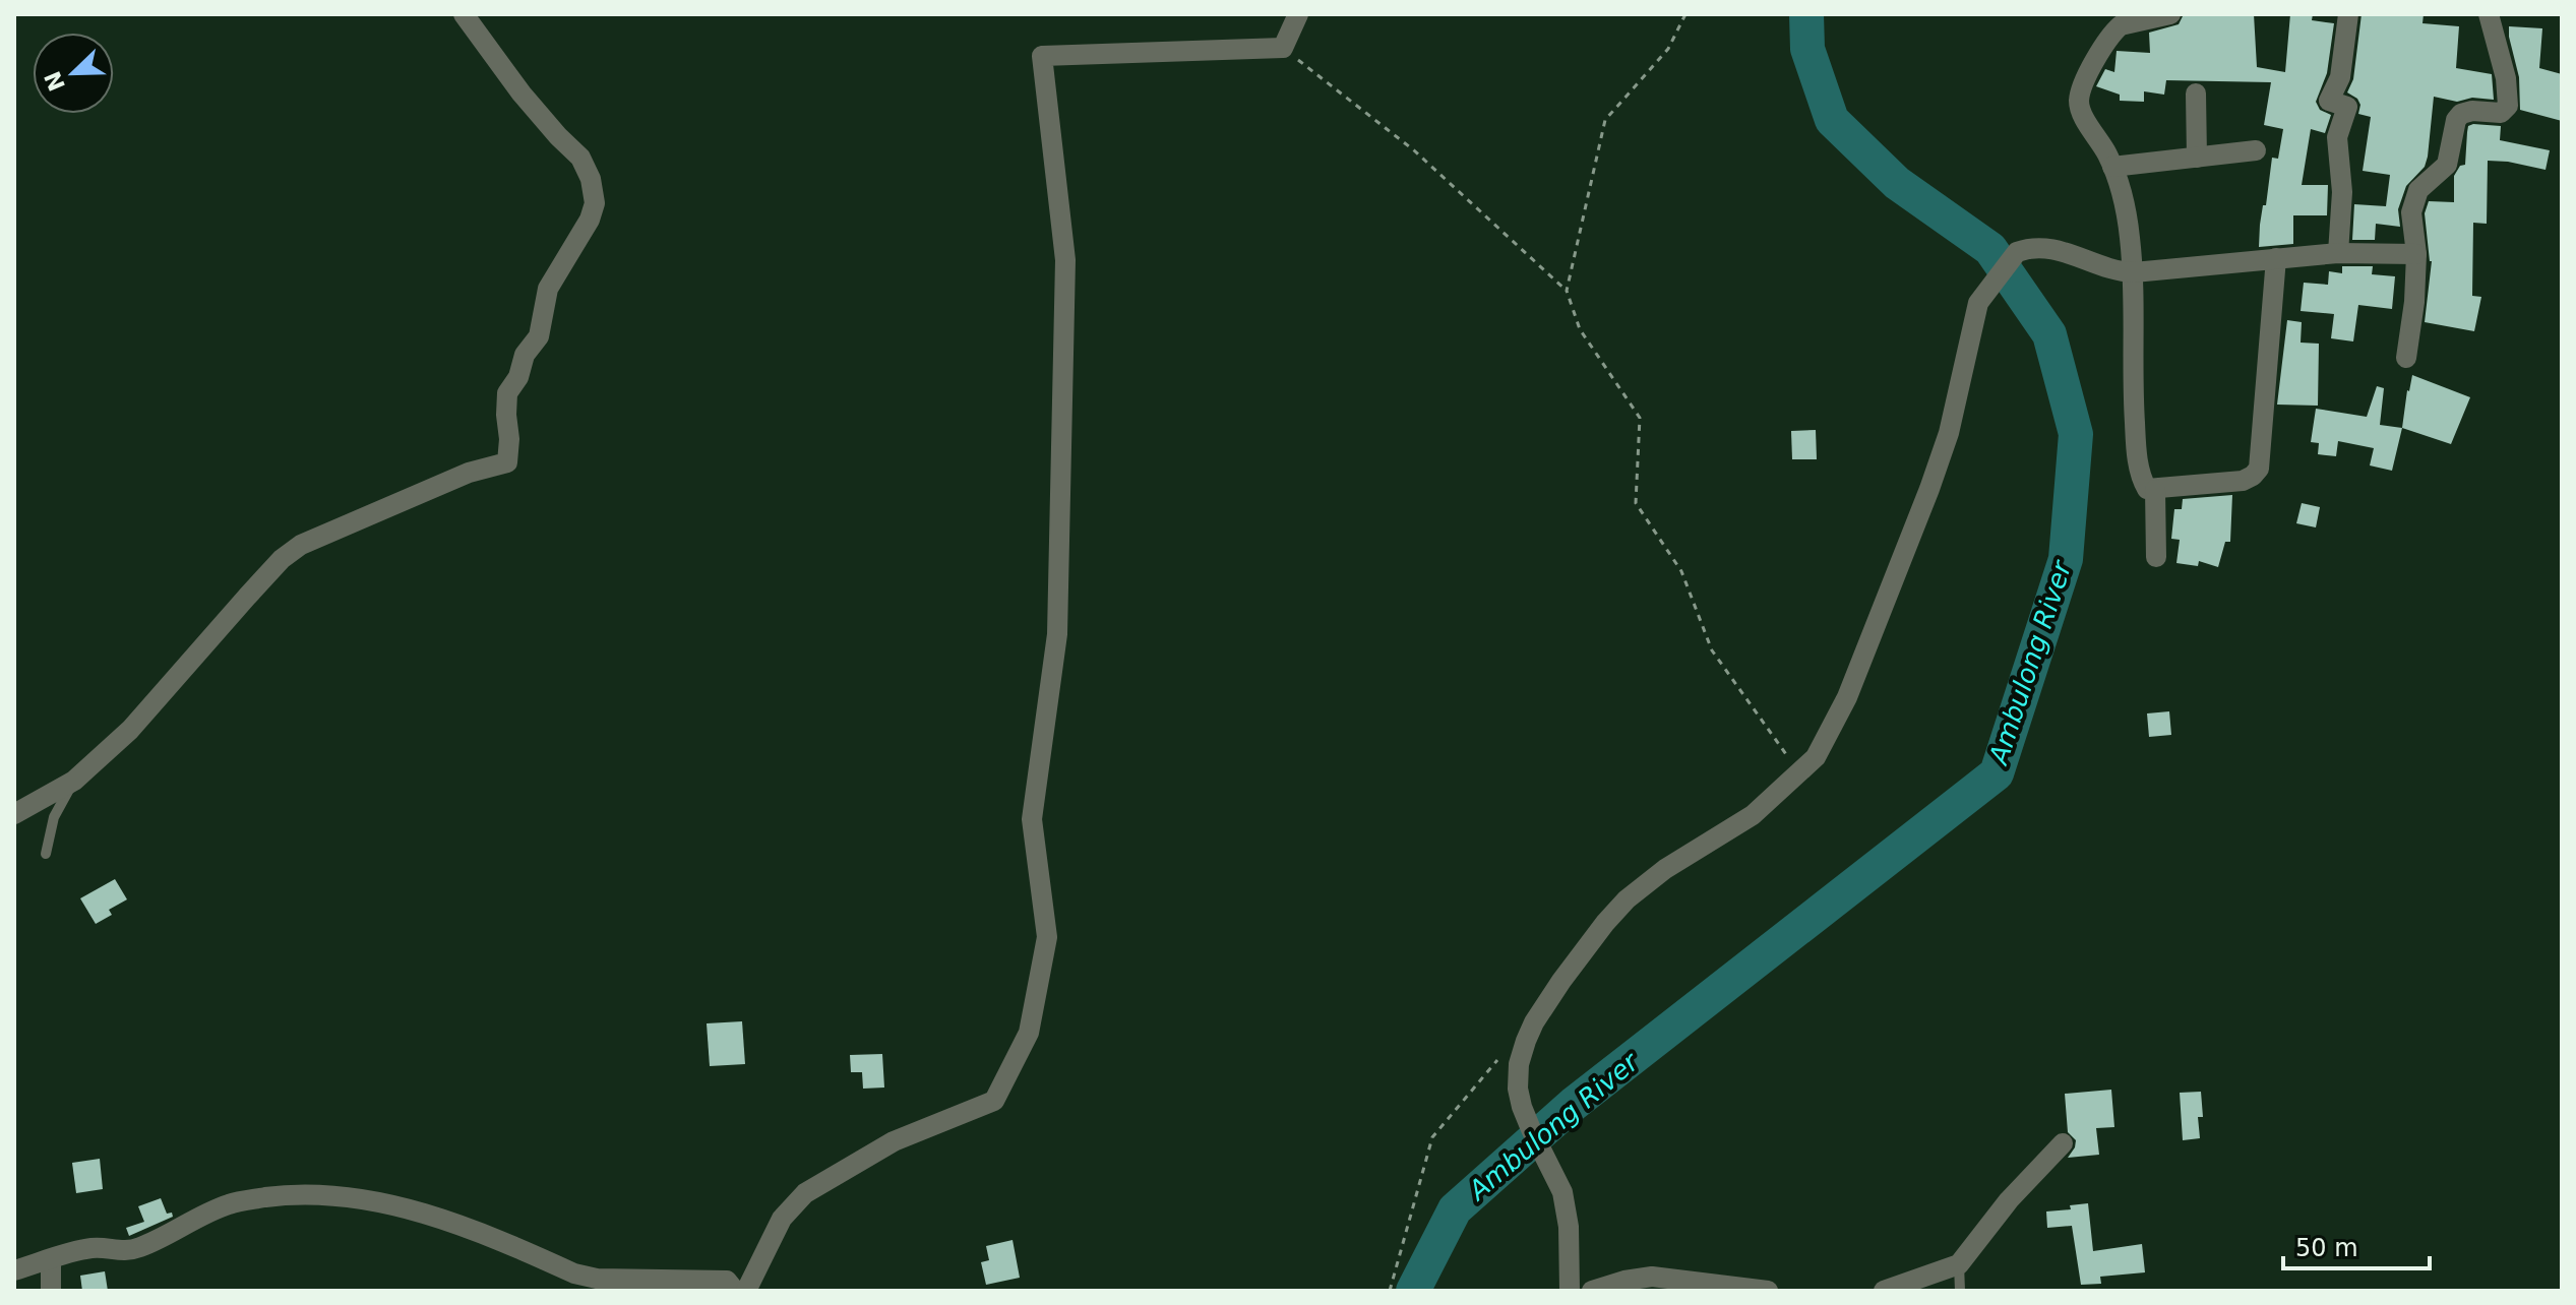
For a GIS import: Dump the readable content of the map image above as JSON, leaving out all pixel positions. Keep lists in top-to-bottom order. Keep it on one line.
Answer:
{"water":["Ambulong River"],"scale_bar":"50 m","north":"bottom left"}
